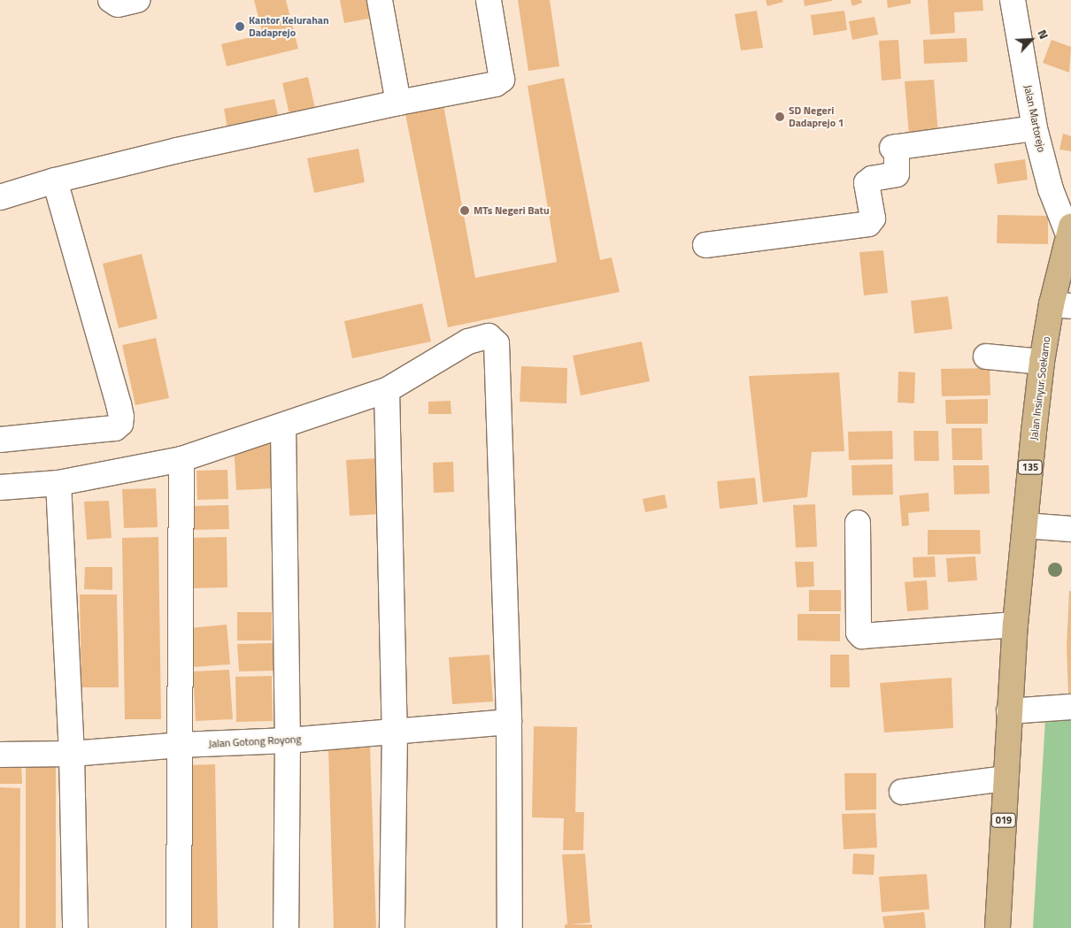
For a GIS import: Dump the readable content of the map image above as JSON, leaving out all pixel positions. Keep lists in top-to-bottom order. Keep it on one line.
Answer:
{"streets":{"main road":["Jalan Insinyur Soekarno","135","019"],"street":["Jalan Martorejo","Jalan Gotong Royong"]},"crossings":[["Jalan Martorejo","Jalan Insinyur Soekarno"],["Jalan Insinyur Soekarno","019"]],"places":["Kantor Kelurahan Dadaprejo","SD Negeri Dadaprejo 1","MTs Negeri Batu"],"north":"top right"}
